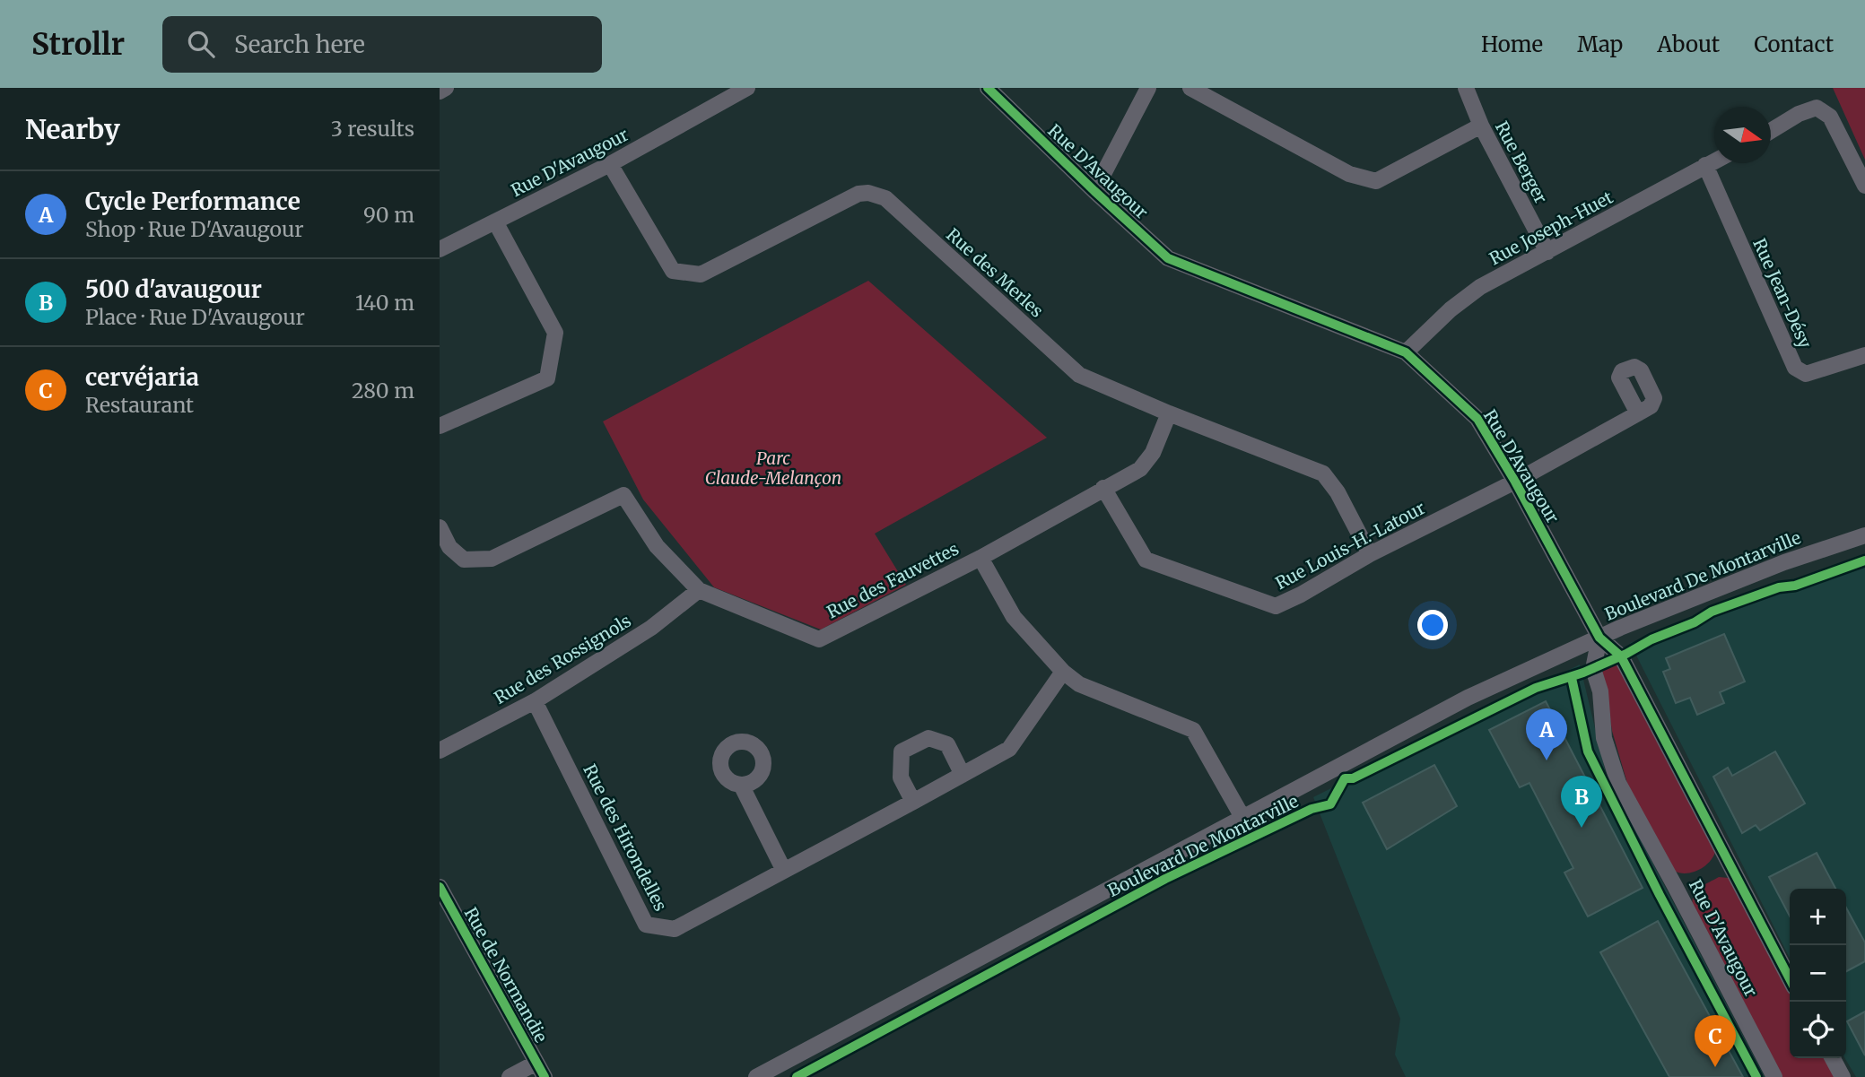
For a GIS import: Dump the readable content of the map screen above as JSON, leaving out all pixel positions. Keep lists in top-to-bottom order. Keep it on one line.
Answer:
{"streets":{"street":["Rue D'Avaugour","Rue Berger","Rue Joseph-Huet","Rue des Merles","Rue Jean-Désy","Rue Louis-H.-Latour","Boulevard De Montarville","Rue des Fauvettes","Rue des Rossignols","Rue des Hirondelles","Rue de Normandie"]},"crossings":[["Rue D'Avaugour","Rue Joseph-Huet"],["Rue D'Avaugour","Rue des Merles"],["Rue D'Avaugour","Rue Louis-H.-Latour"],["Rue D'Avaugour","Boulevard De Montarville"],["Rue Berger","Rue Joseph-Huet"],["Rue Joseph-Huet","Rue Jean-Désy"],["Rue des Merles","Rue Louis-H.-Latour"],["Rue des Merles","Rue des Fauvettes"],["Rue Louis-H.-Latour","Rue des Fauvettes"],["Rue des Fauvettes","Rue des Rossignols"],["Rue des Rossignols","Rue des Hirondelles"]],"parks":["Parc Claude-Melançon"],"north":"right","page":{"header":"Strollr","search":"Search here","nav":["Home","Map","About","Contact"],"heading":["Nearby","3 results"],"list":[{"mark":"A","name":"Cycle Performance","note":"Shop · Rue D'Avaugour","value":"90 m"},{"mark":"B","name":"500 d'avaugour","note":"Place · Rue D'Avaugour","value":"140 m"},{"mark":"C","name":"cervéjaria","note":"Restaurant","value":"280 m"}],"pins":["A","B","C"],"map_buttons":["+","−"]}}
